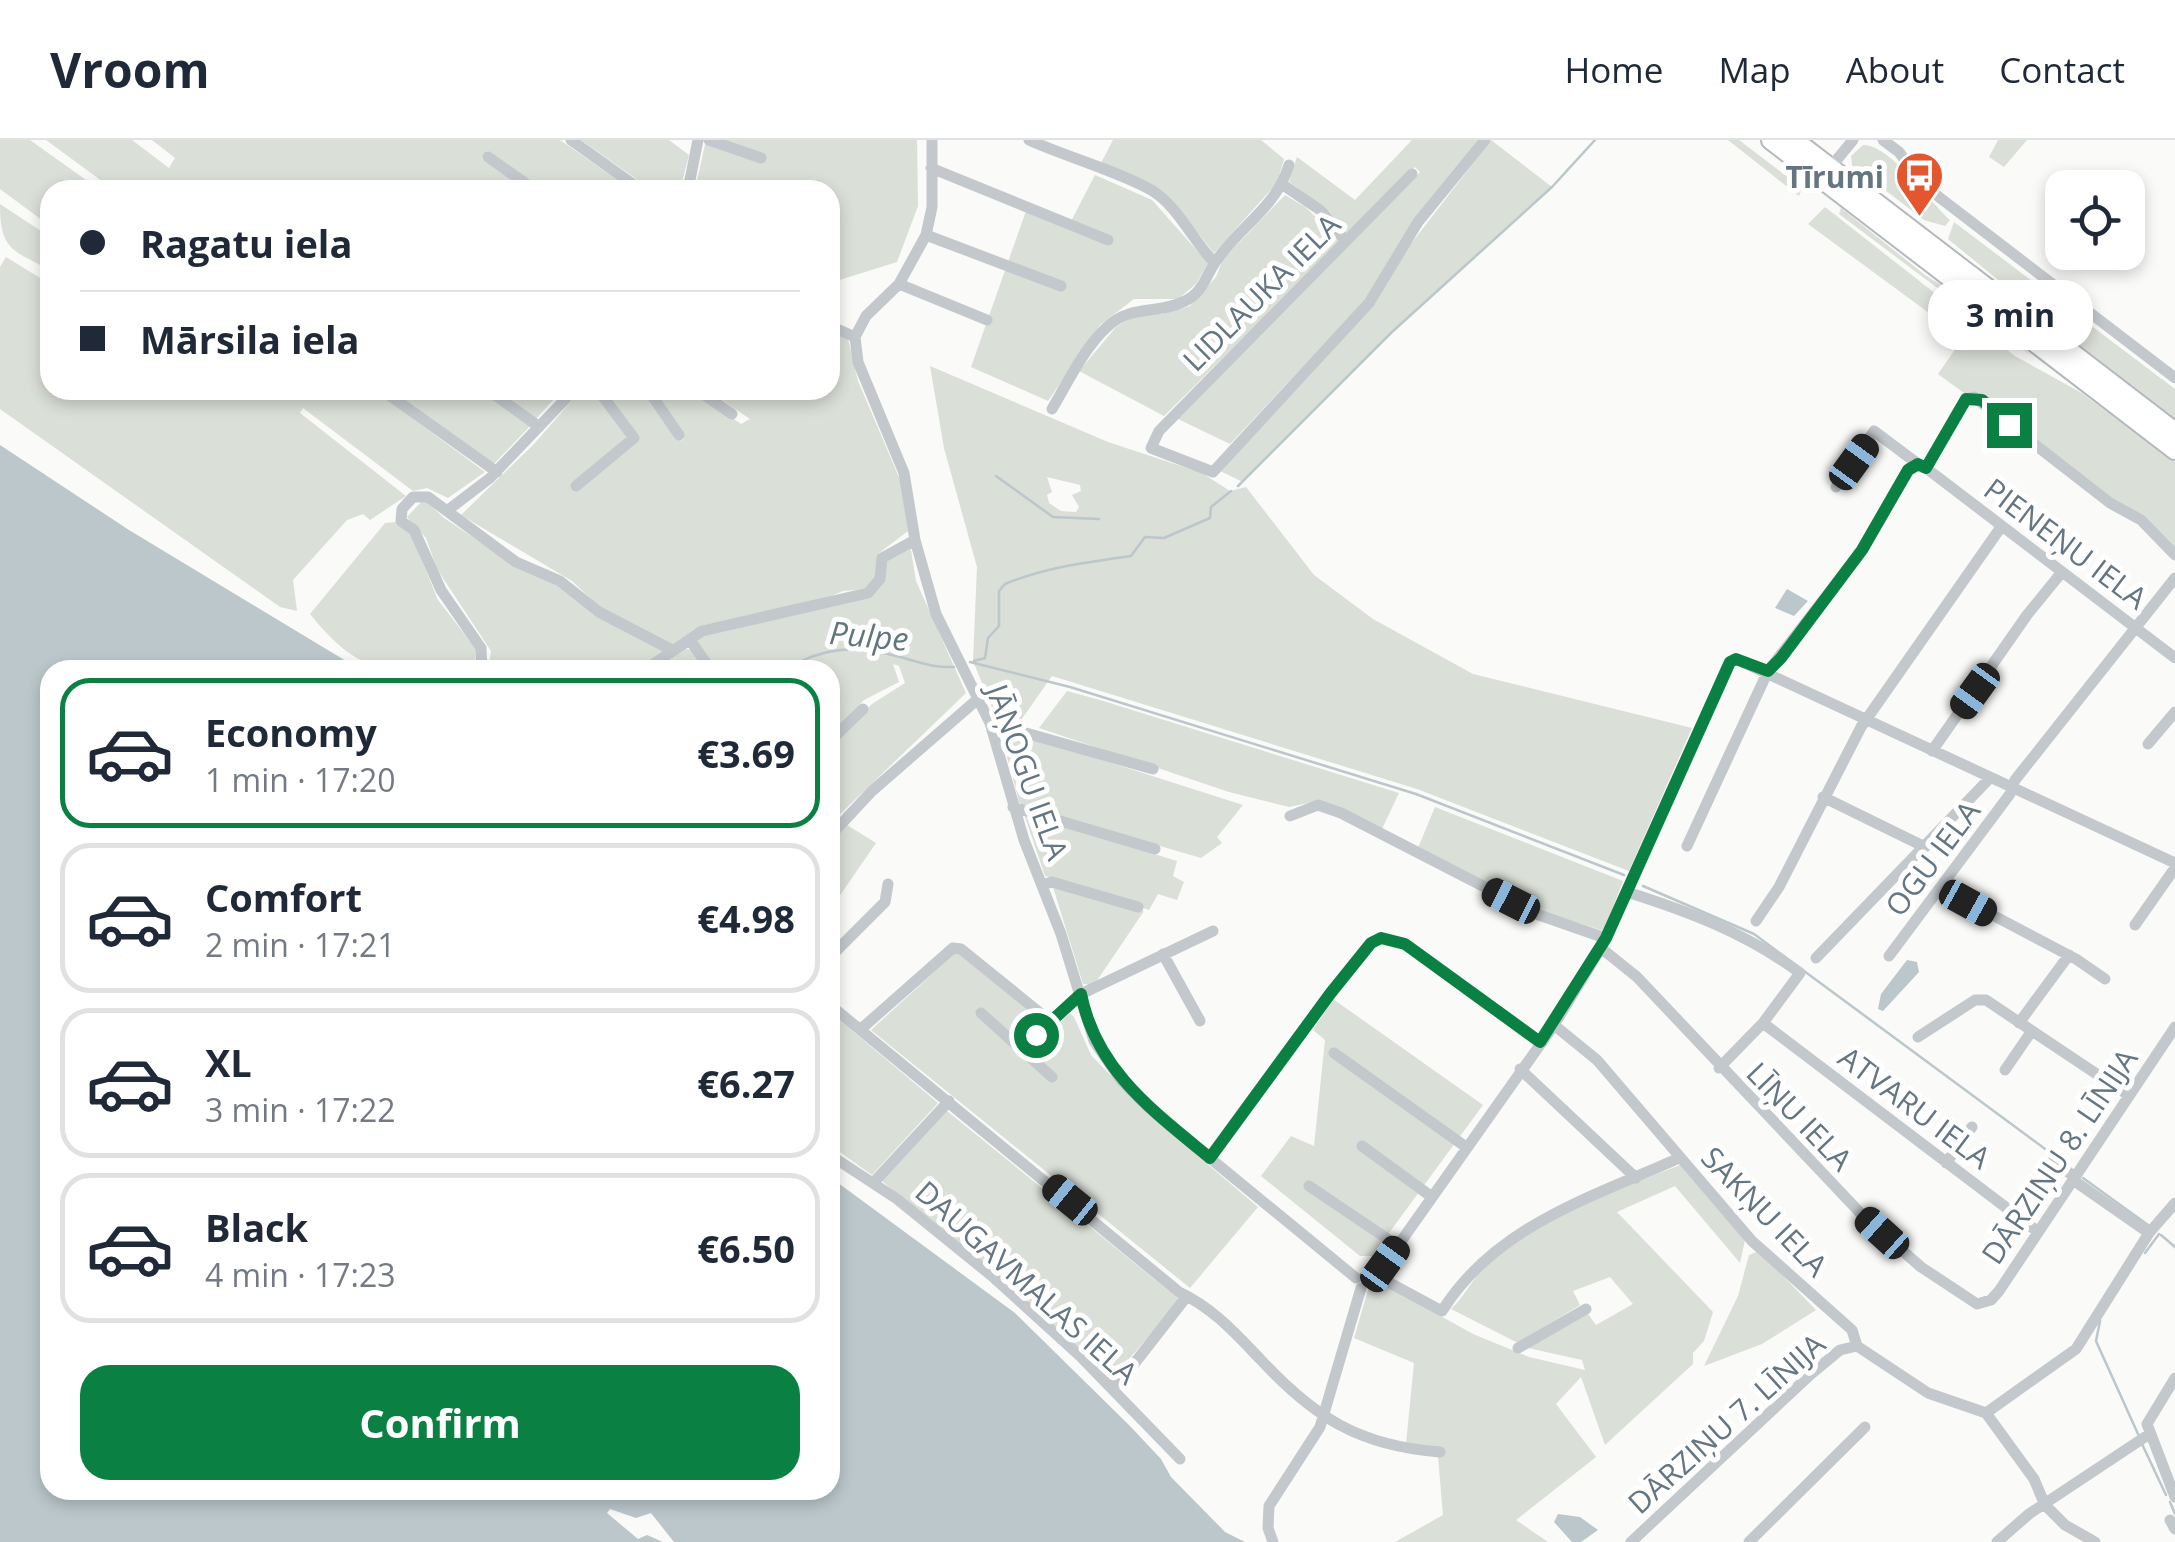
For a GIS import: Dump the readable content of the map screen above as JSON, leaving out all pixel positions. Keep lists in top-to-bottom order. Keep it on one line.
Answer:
{"streets":{"street":["LIDLAUKA IELA","PIENEŅU IELA","JĀŅOGU IELA","OGU IELA","ATVARU IELA","LĪŅU IELA","DĀRZIŅU 8. LĪNIJA","SAKŅU IELA","DAUGAVMALAS IELA","DĀRZIŅU 7. LĪNIJA"]},"crossings":[["PIENEŅU IELA","OGU IELA"],["ATVARU IELA","DĀRZIŅU 8. LĪNIJA"],["LĪŅU IELA","DĀRZIŅU 8. LĪNIJA"],["SAKŅU IELA","DĀRZIŅU 7. LĪNIJA"]],"water":["Pulpe"],"places":{"bus stop":["Tīrumi"]},"page":{"header":"Vroom","nav":["Home","Map","About","Contact"],"banner":["Ragatu iela","Mārsila iela"],"bubble":"3 min","list":[{"name":"Economy","note":"1 min · 17:20","value":"€3.69"},{"name":"Comfort","note":"2 min · 17:21","value":"€4.98"},{"name":"XL","note":"3 min · 17:22","value":"€6.27"},{"name":"Black","note":"4 min · 17:23","value":"€6.50"}],"buttons":"Confirm"}}
